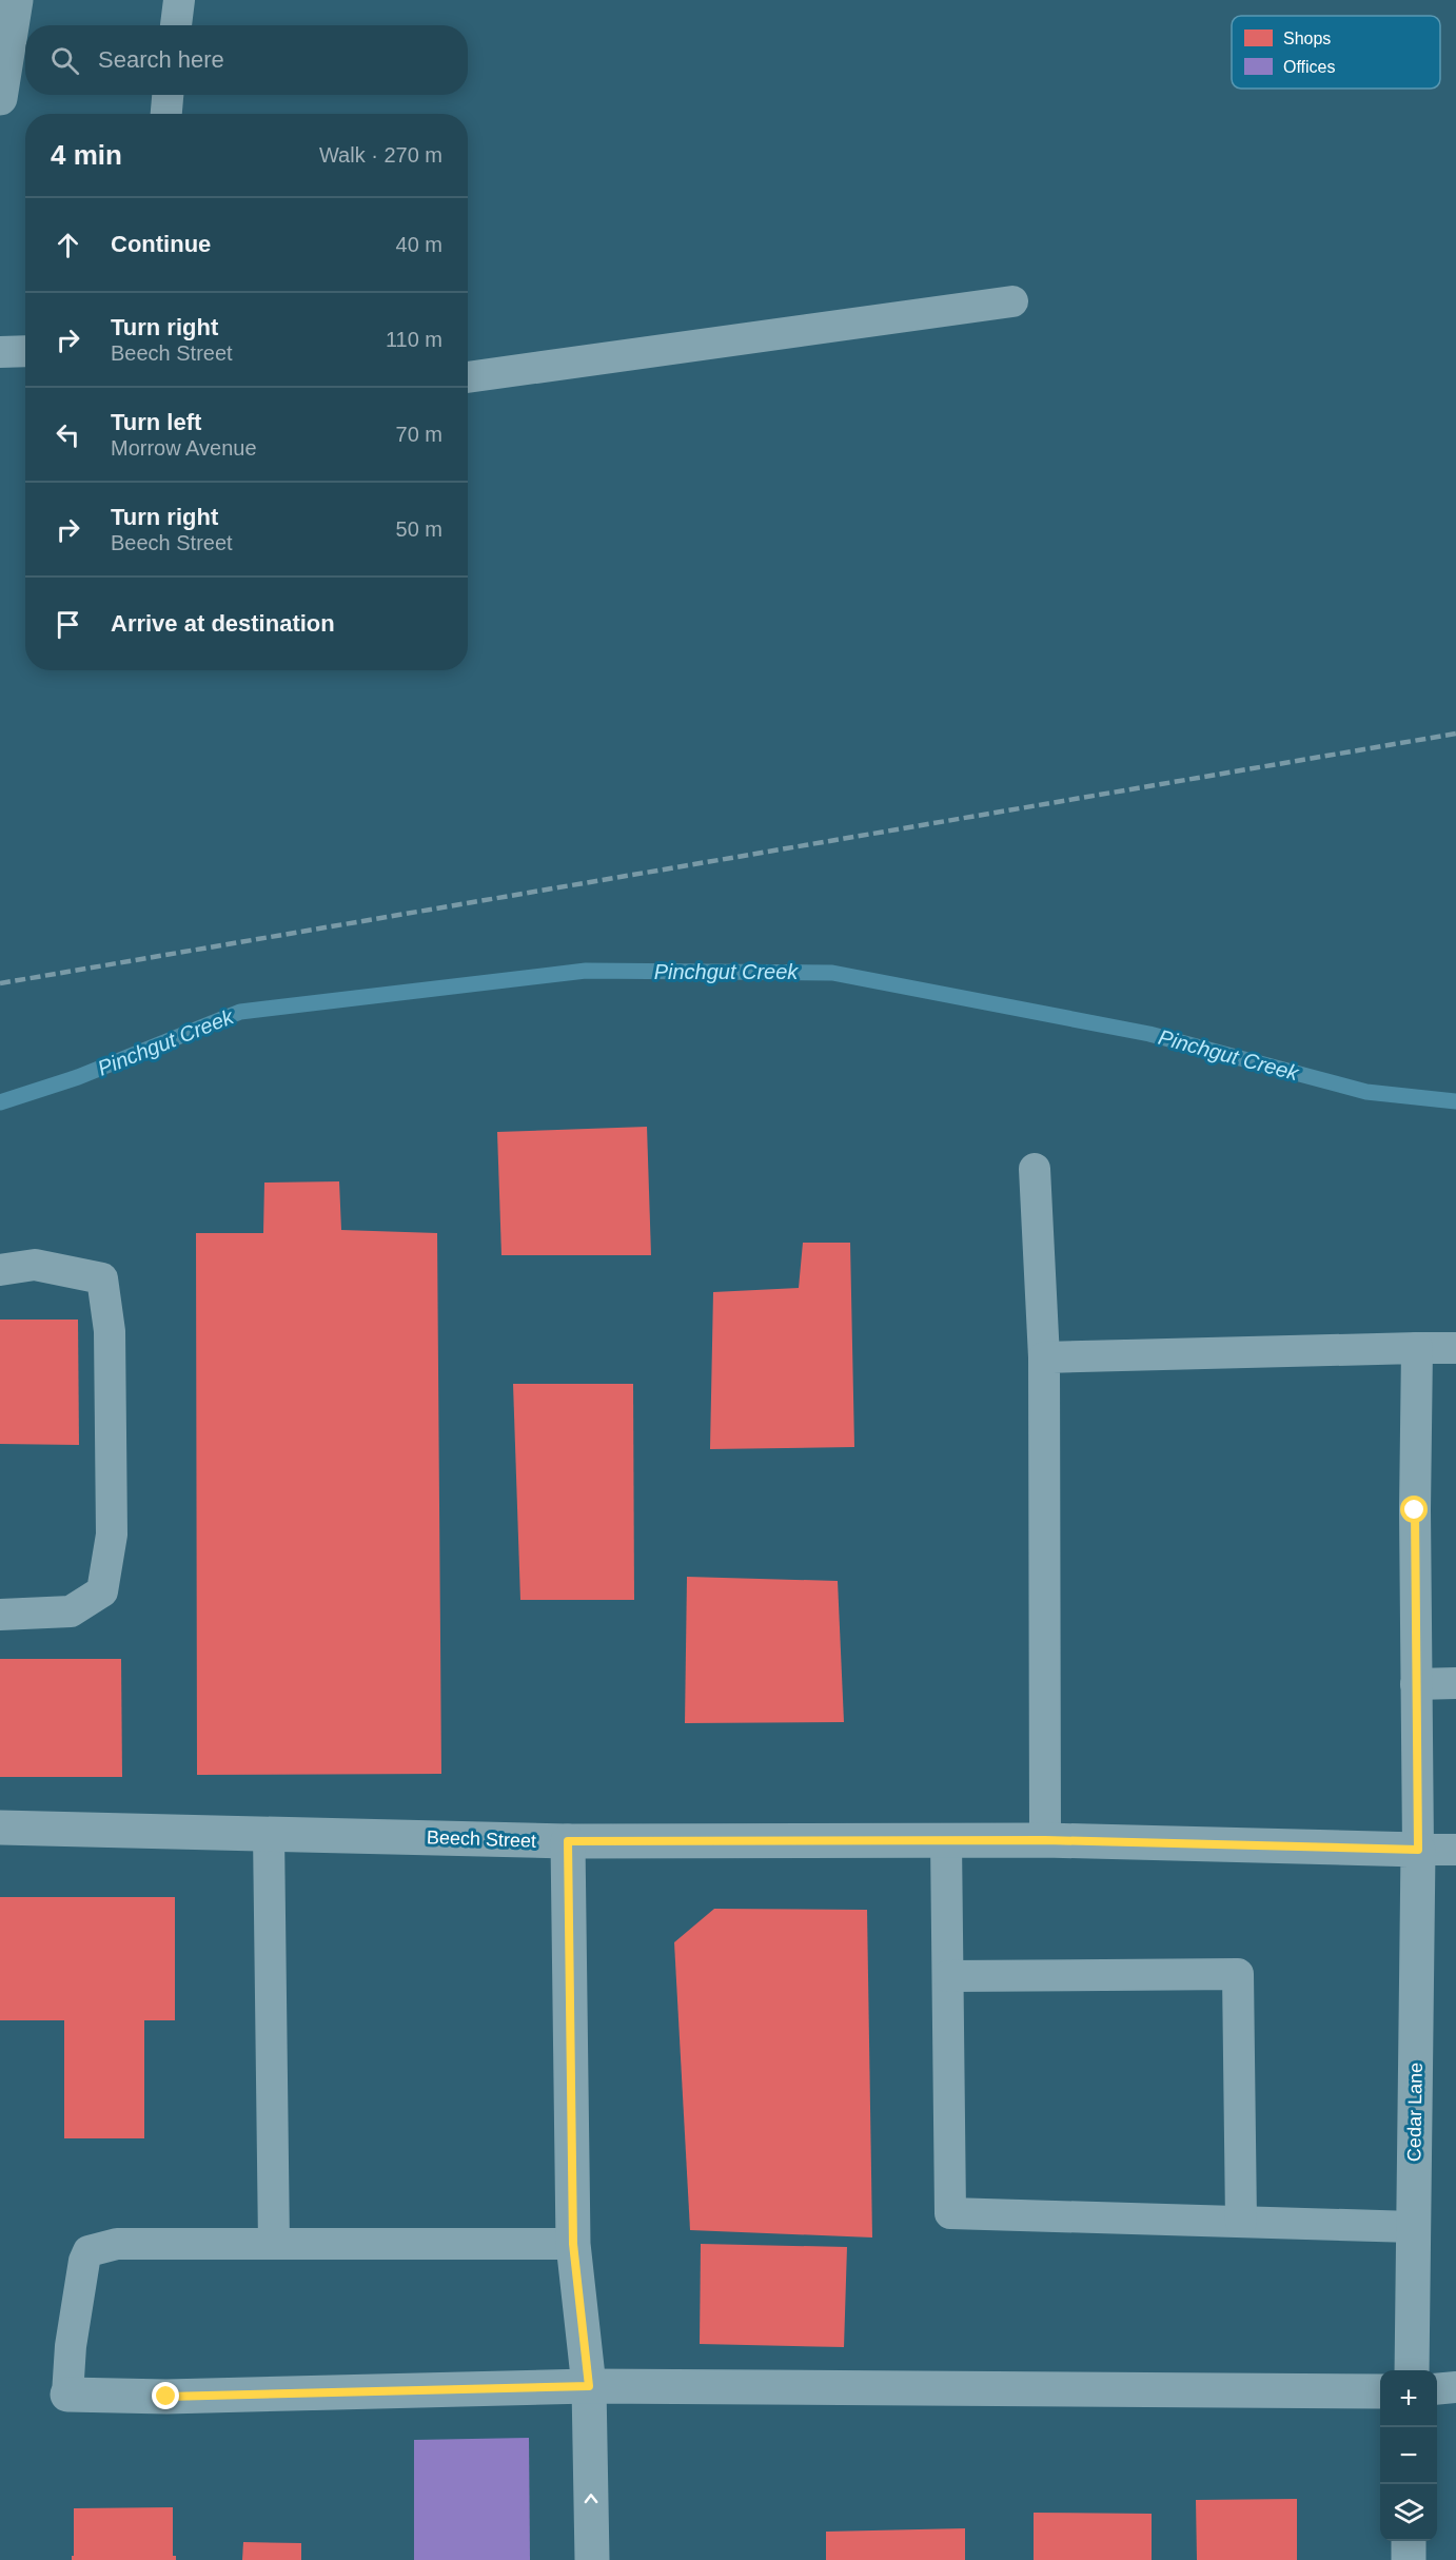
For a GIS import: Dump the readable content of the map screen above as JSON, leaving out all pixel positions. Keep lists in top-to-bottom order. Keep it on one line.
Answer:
{"streets":{"street":["Beech Street","Cedar Lane"]},"crossings":[["Beech Street","Cedar Lane"]],"water":["Pinchgut Creek"],"legend":["Shops","Offices"],"page":{"search":"Search here","heading":["4 min","Walk · 270 m"],"list":[["Continue","40 m"],["Turn right","Beech Street","110 m"],["Turn left","Morrow Avenue","70 m"],["Turn right","Beech Street","50 m"],"Arrive at destination"],"map_buttons":["+","−"]}}
